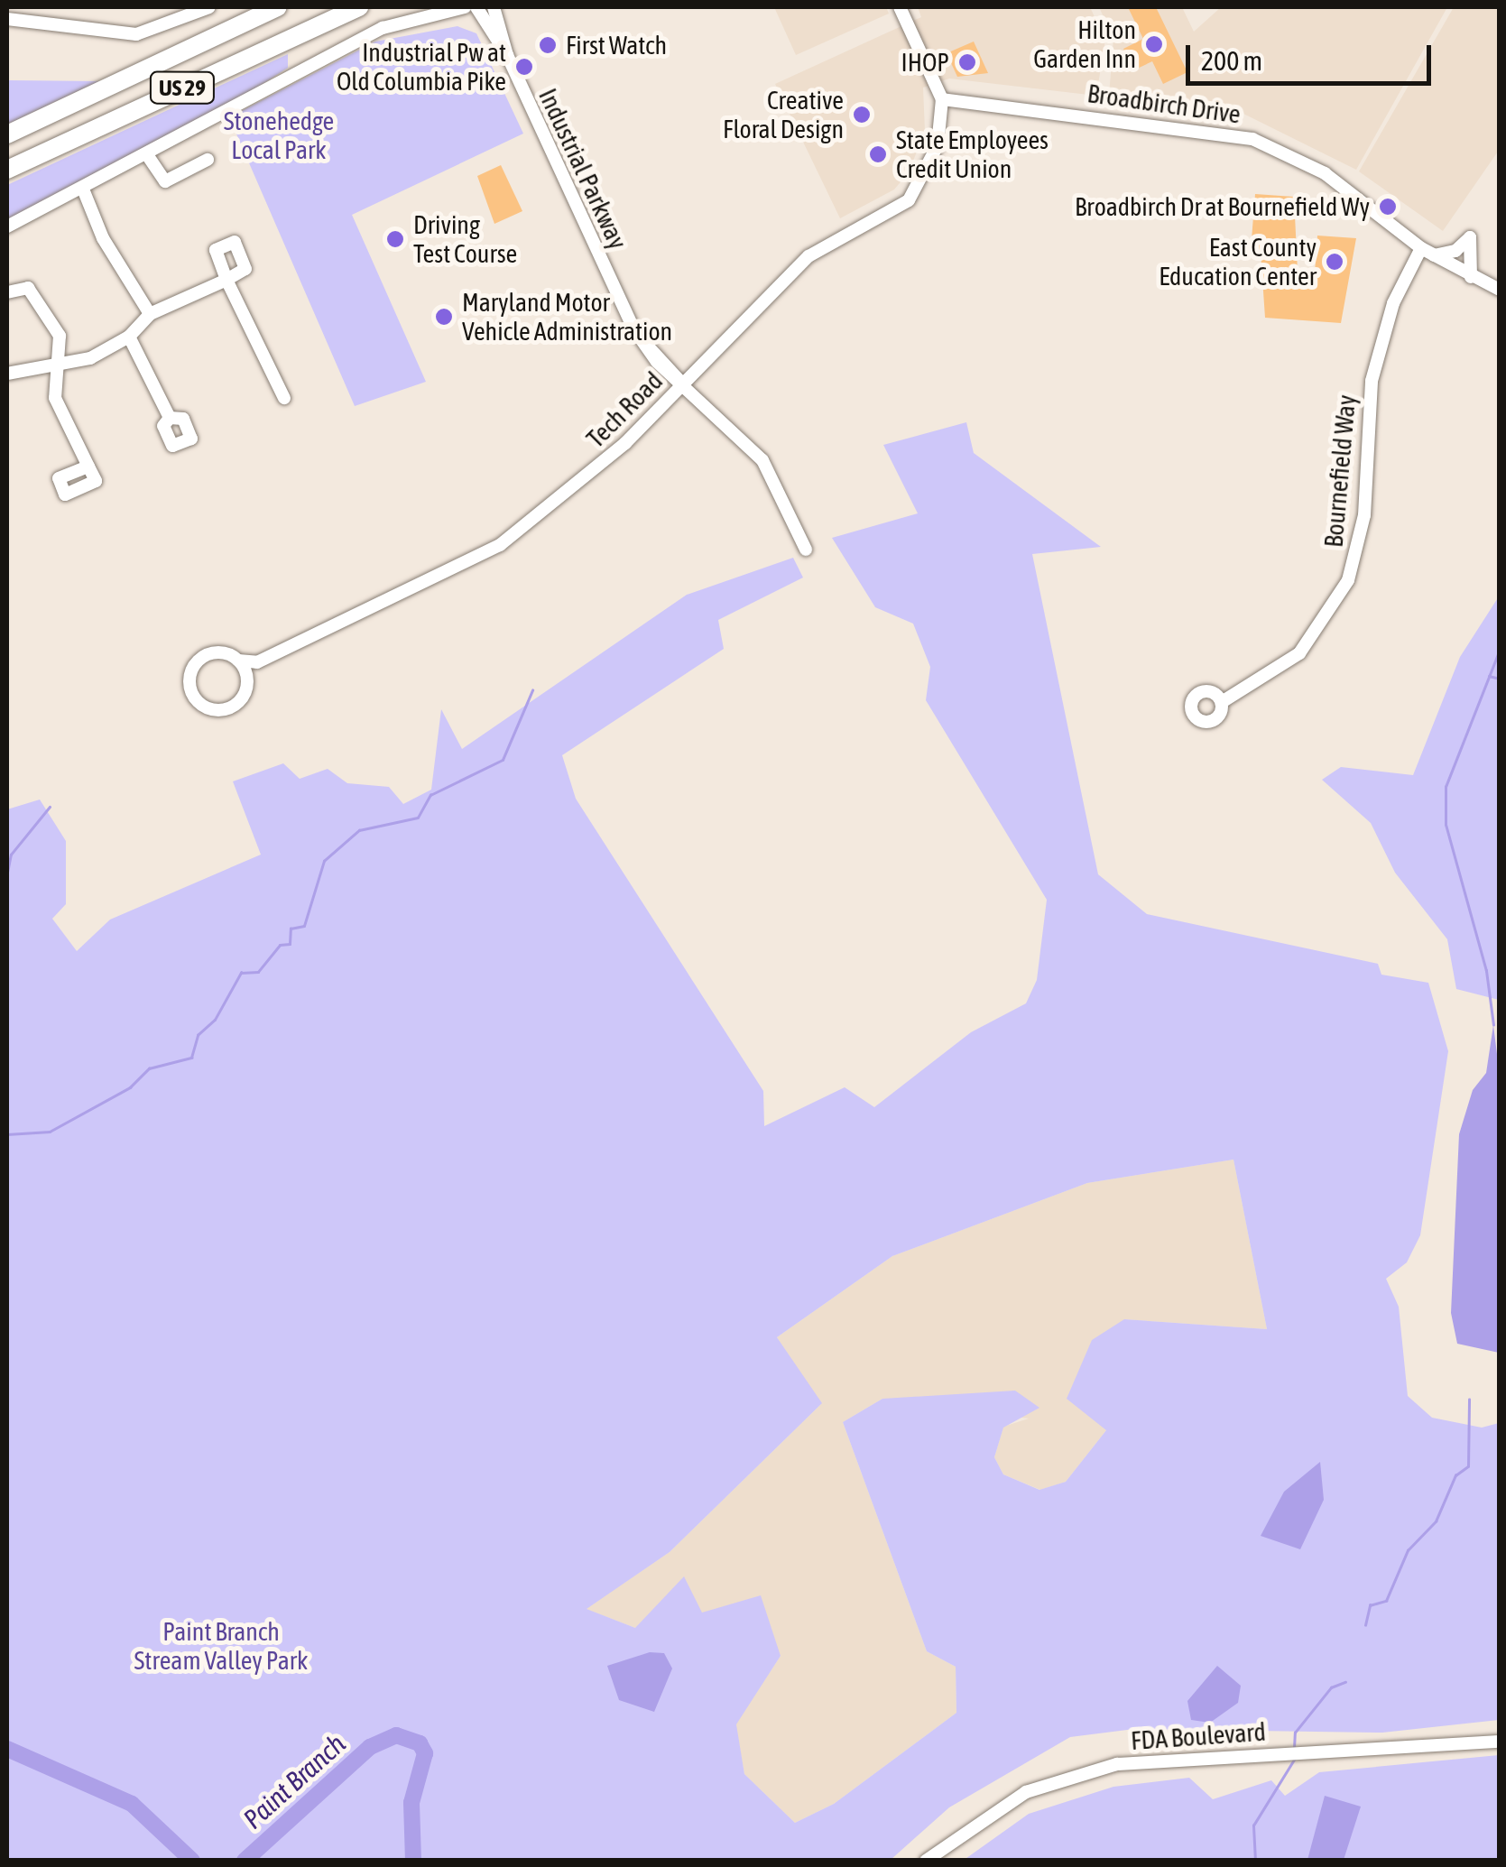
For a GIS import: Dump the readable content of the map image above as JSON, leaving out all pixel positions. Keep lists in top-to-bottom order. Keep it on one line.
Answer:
{"streets":{"highway":["US 29"],"street":["Broadbirch Drive","Industrial Parkway","Tech Road","Bournefield Way","FDA Boulevard"]},"crossings":[["Broadbirch Drive","Tech Road"],["Broadbirch Drive","Bournefield Way"],["Industrial Parkway","Tech Road"]],"water":["Paint Branch"],"parks":["Stonehedge Local Park","Paint Branch Stream Valley Park"],"places":["Hilton Garden Inn","First Watch","IHOP","Industrial Pw at Old Columbia Pike","Creative Floral Design","State Employees Credit Union","Broadbirch Dr at Bournefield Wy","Driving Test Course","East County Education Center","Maryland Motor Vehicle Administration"],"scale_bar":"200 m"}
